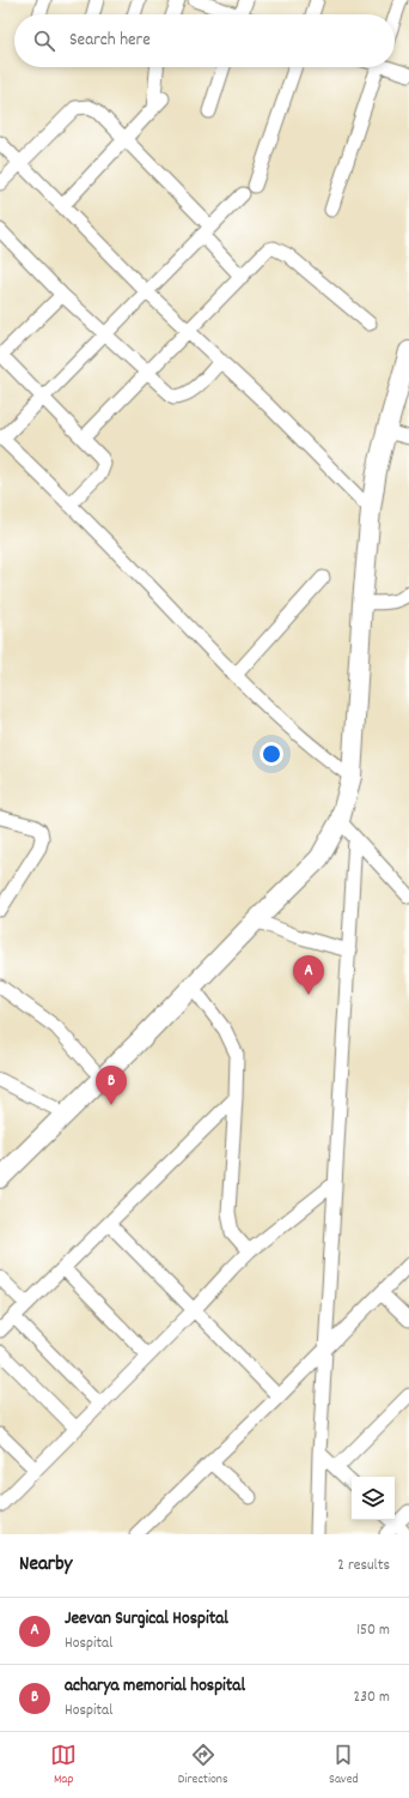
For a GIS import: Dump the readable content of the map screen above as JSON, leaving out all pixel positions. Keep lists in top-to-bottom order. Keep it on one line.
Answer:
{"page":{"search":"Search here","pins":["A","B"],"heading":["Nearby","2 results"],"list":[{"mark":"A","name":"Jeevan Surgical Hospital","note":"Hospital","value":"150 m"},{"mark":"B","name":"acharya memorial hospital","note":"Hospital","value":"230 m"}],"nav":["Map","Directions","Saved"]}}
